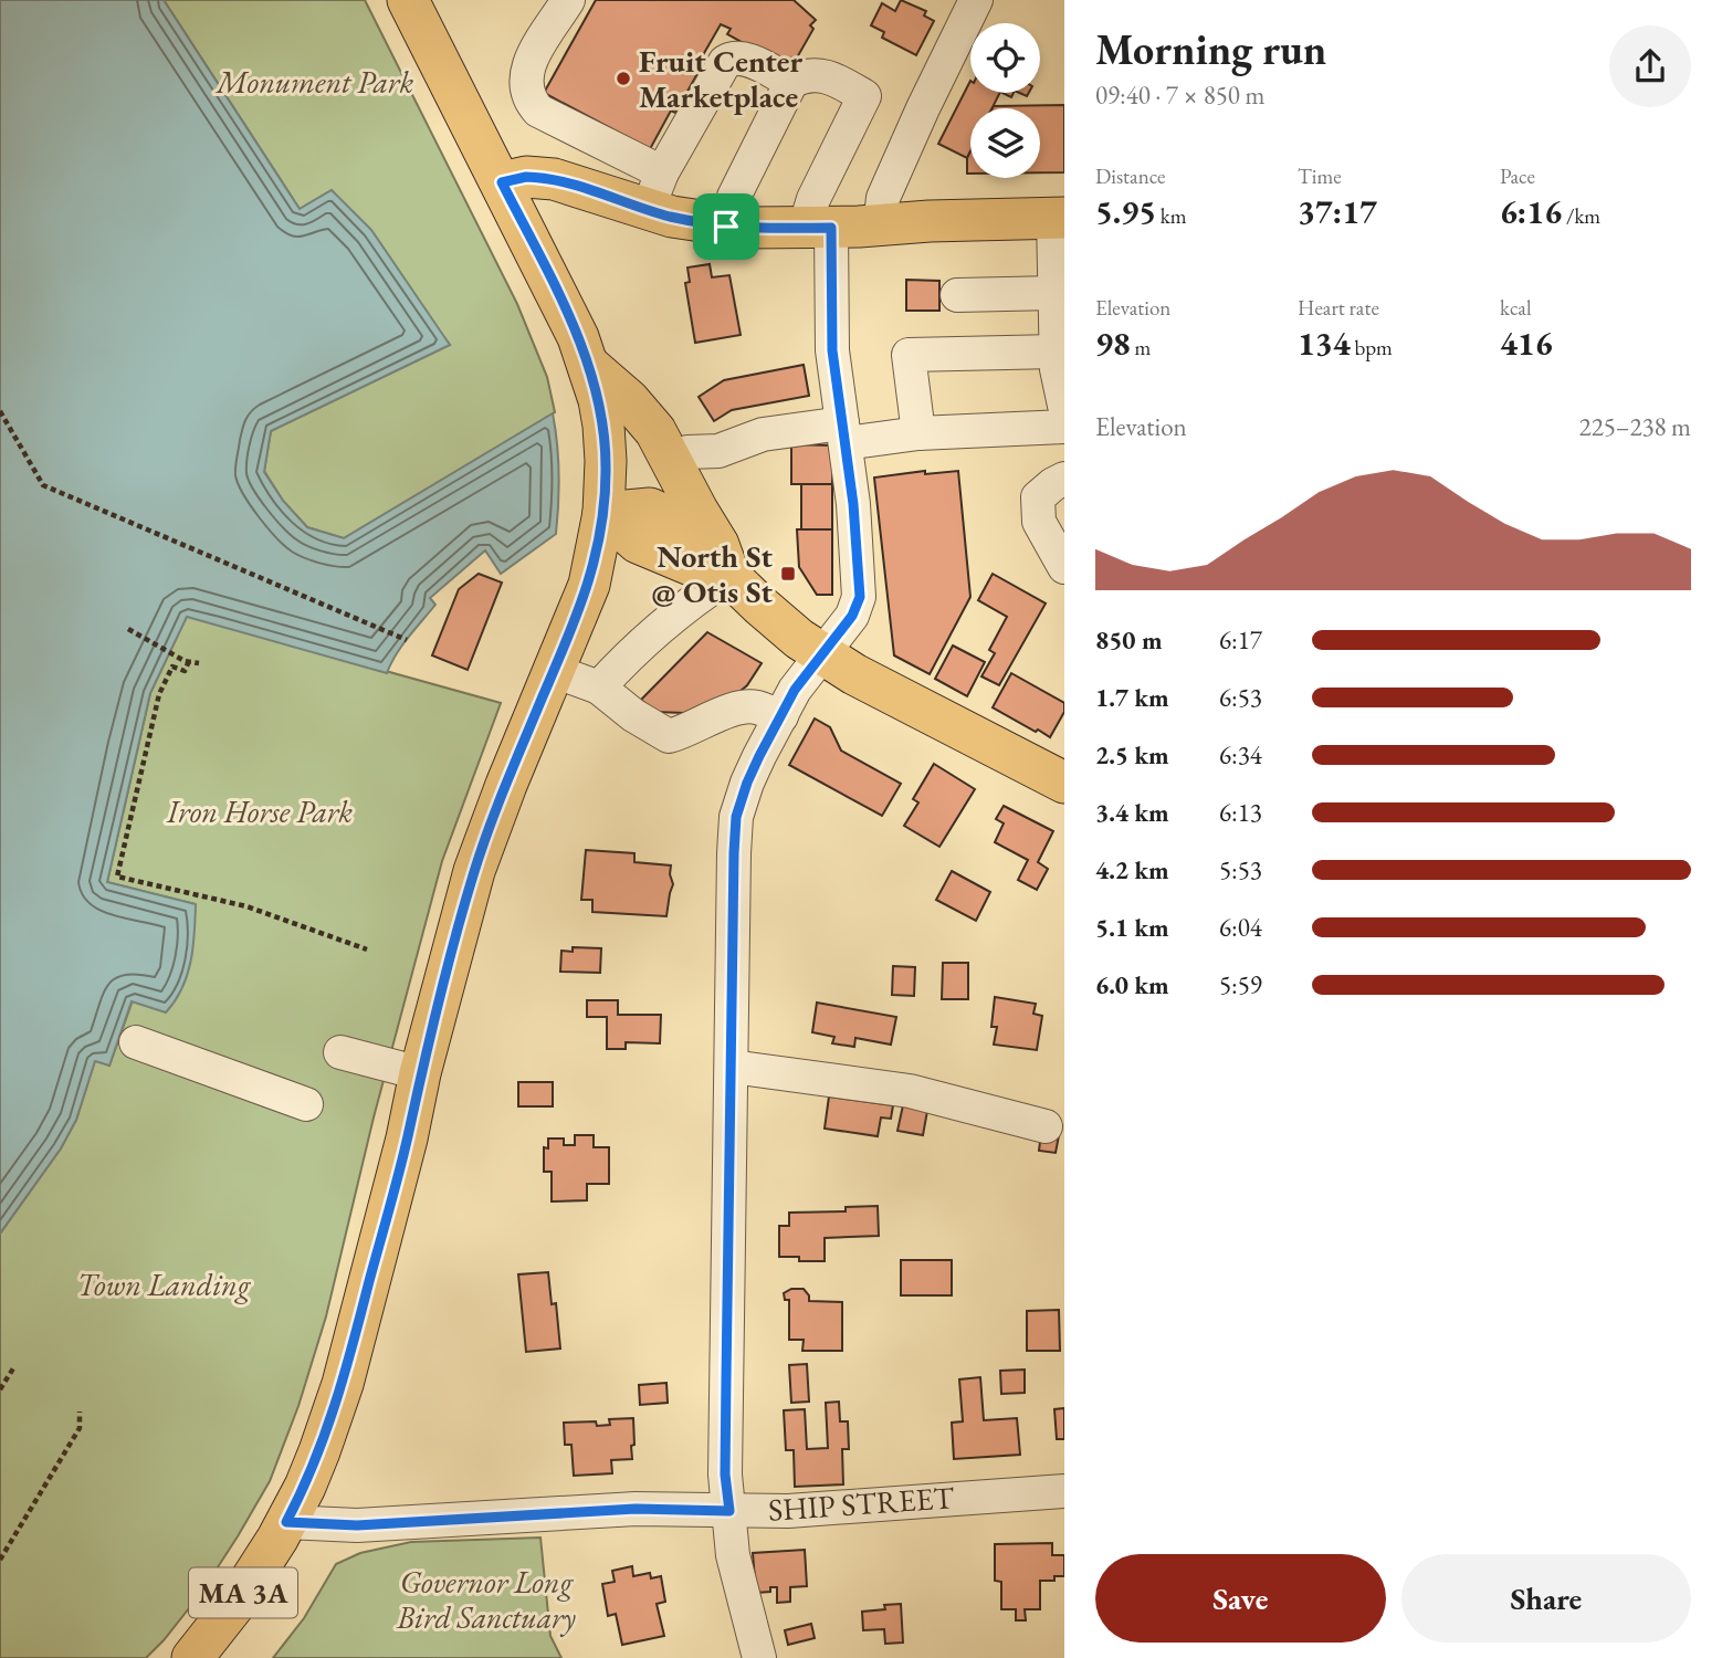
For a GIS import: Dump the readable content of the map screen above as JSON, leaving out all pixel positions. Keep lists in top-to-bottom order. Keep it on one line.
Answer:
{"streets":{"main road":["MA 3A"],"street":["SHIP STREET"]},"crossings":[["SHIP STREET","MA 3A"]],"parks":["Monument Park","Iron Horse Park","Town Landing","Governor Long Bird Sanctuary"],"places":{"other":["Fruit Center Marketplace"],"transit":["North St @ Otis St"]},"page":{"heading":["Morning run","09:40 · 7 × 850 m"],"stats":[["Distance","5.95 km"],["Time","37:17"],["Pace","6:16 /km"],["Elevation","98 m"],["Heart rate","134 bpm"],["kcal","416"]],"chart":["Elevation","225–238 m"],"list":[{"name":"850 m","note":"6:17"},{"name":"1.7 km","note":"6:53"},{"name":"2.5 km","note":"6:34"},{"name":"3.4 km","note":"6:13"},{"name":"4.2 km","note":"5:53"},{"name":"5.1 km","note":"6:04"},{"name":"6.0 km","note":"5:59"}],"buttons":["Save","Share"]}}
